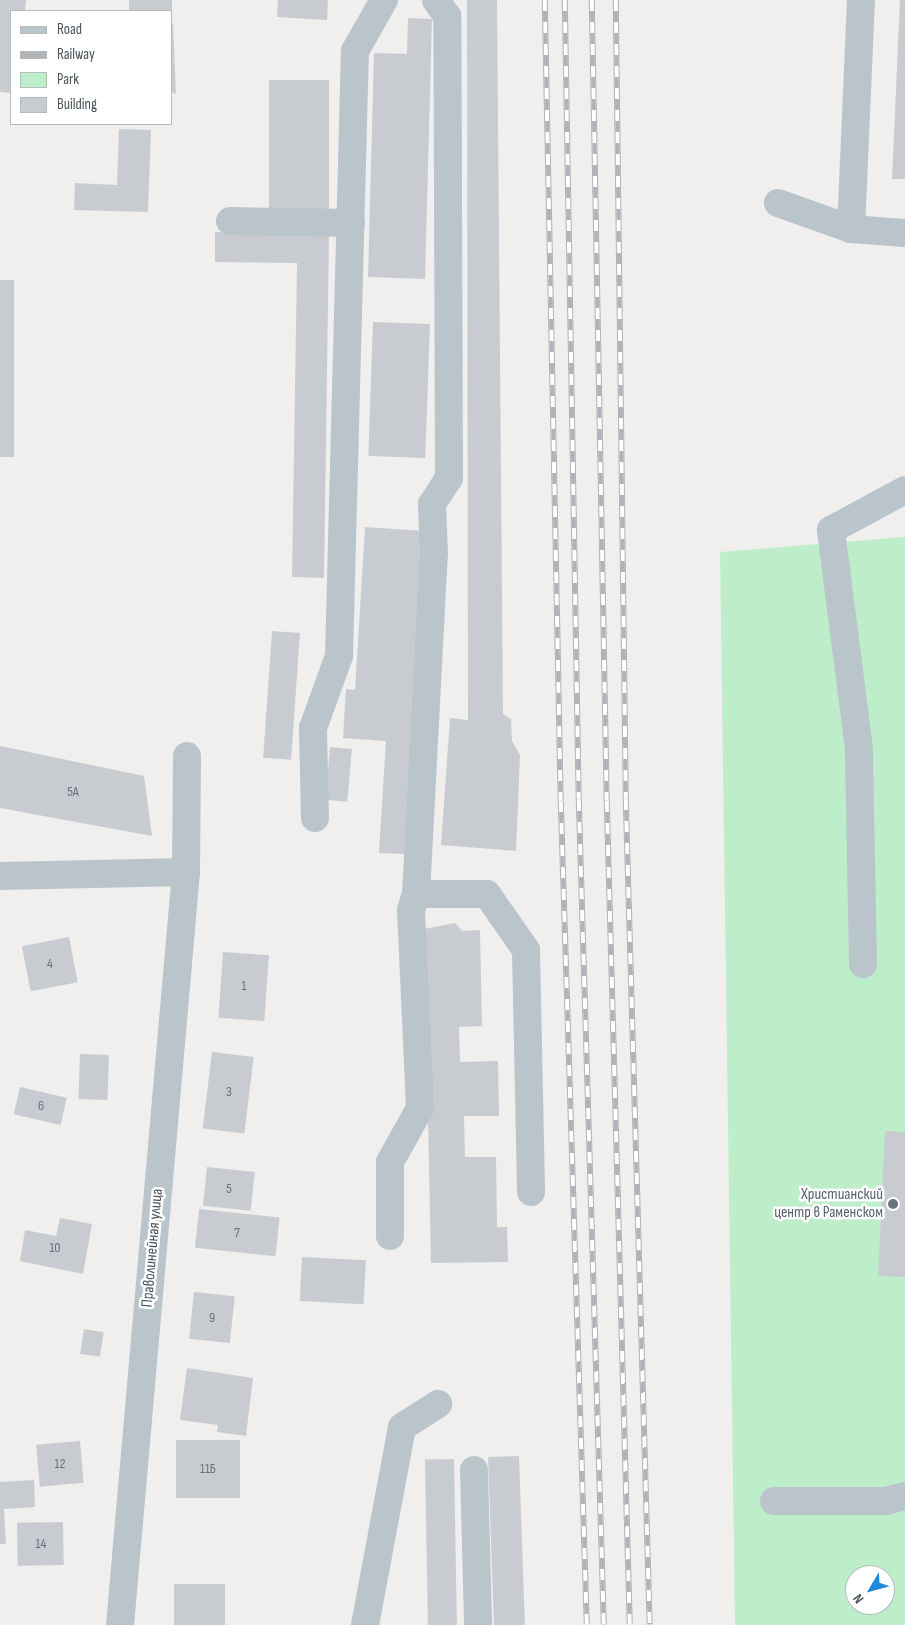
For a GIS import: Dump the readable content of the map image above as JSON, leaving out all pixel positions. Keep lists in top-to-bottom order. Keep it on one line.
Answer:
{"streets":{"street":["Праволинейная улица"]},"places":["Христианский центр в Раменском"],"house_numbers":["5А","4","1","3","6","5","7","10","9","12","11Б","14"],"legend":["Road","Railway","Park","Building"],"north":"bottom left"}
